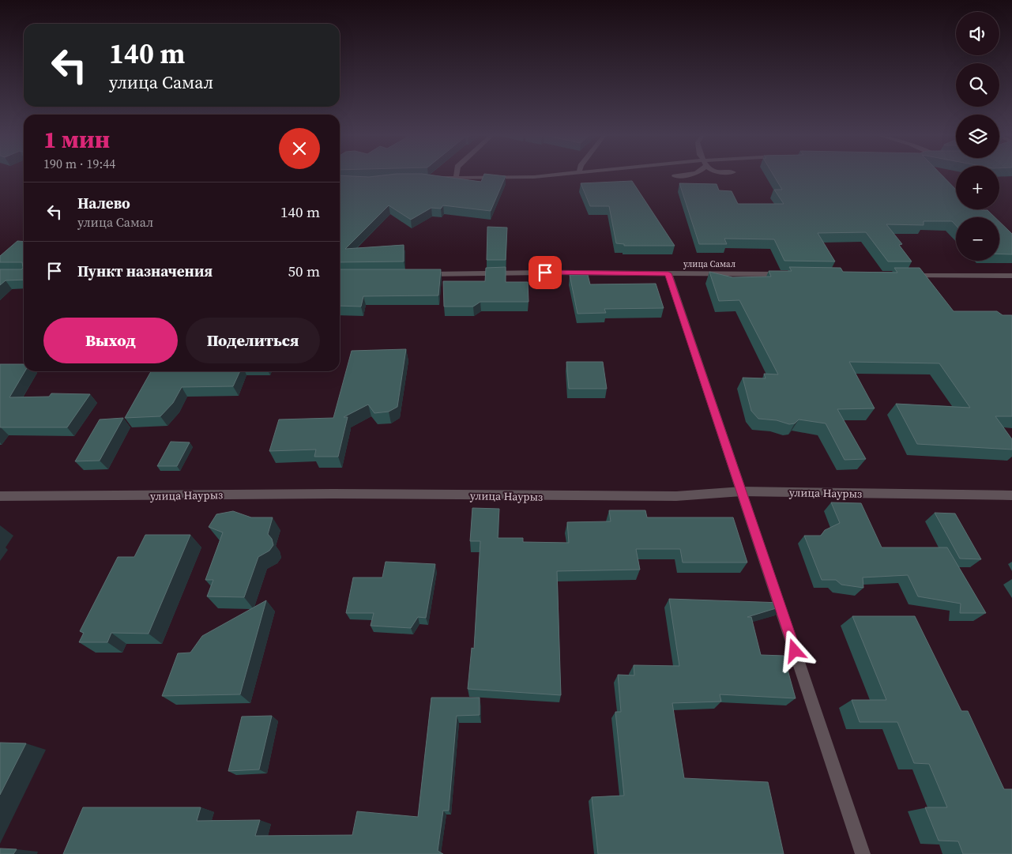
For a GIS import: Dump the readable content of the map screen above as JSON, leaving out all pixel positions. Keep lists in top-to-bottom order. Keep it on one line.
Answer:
{"streets":{"street":["улица Самал","улица Наурыз"]},"page":{"map_buttons":["+","−"],"turn":["140 m","улица Самал"],"heading":["1 мин","190 m · 19:44"],"list":[{"name":"Налево","note":"улица Самал","value":"140 m"},{"name":"Пункт назначения","value":"50 m"}],"buttons":["Выход","Поделиться"]}}
